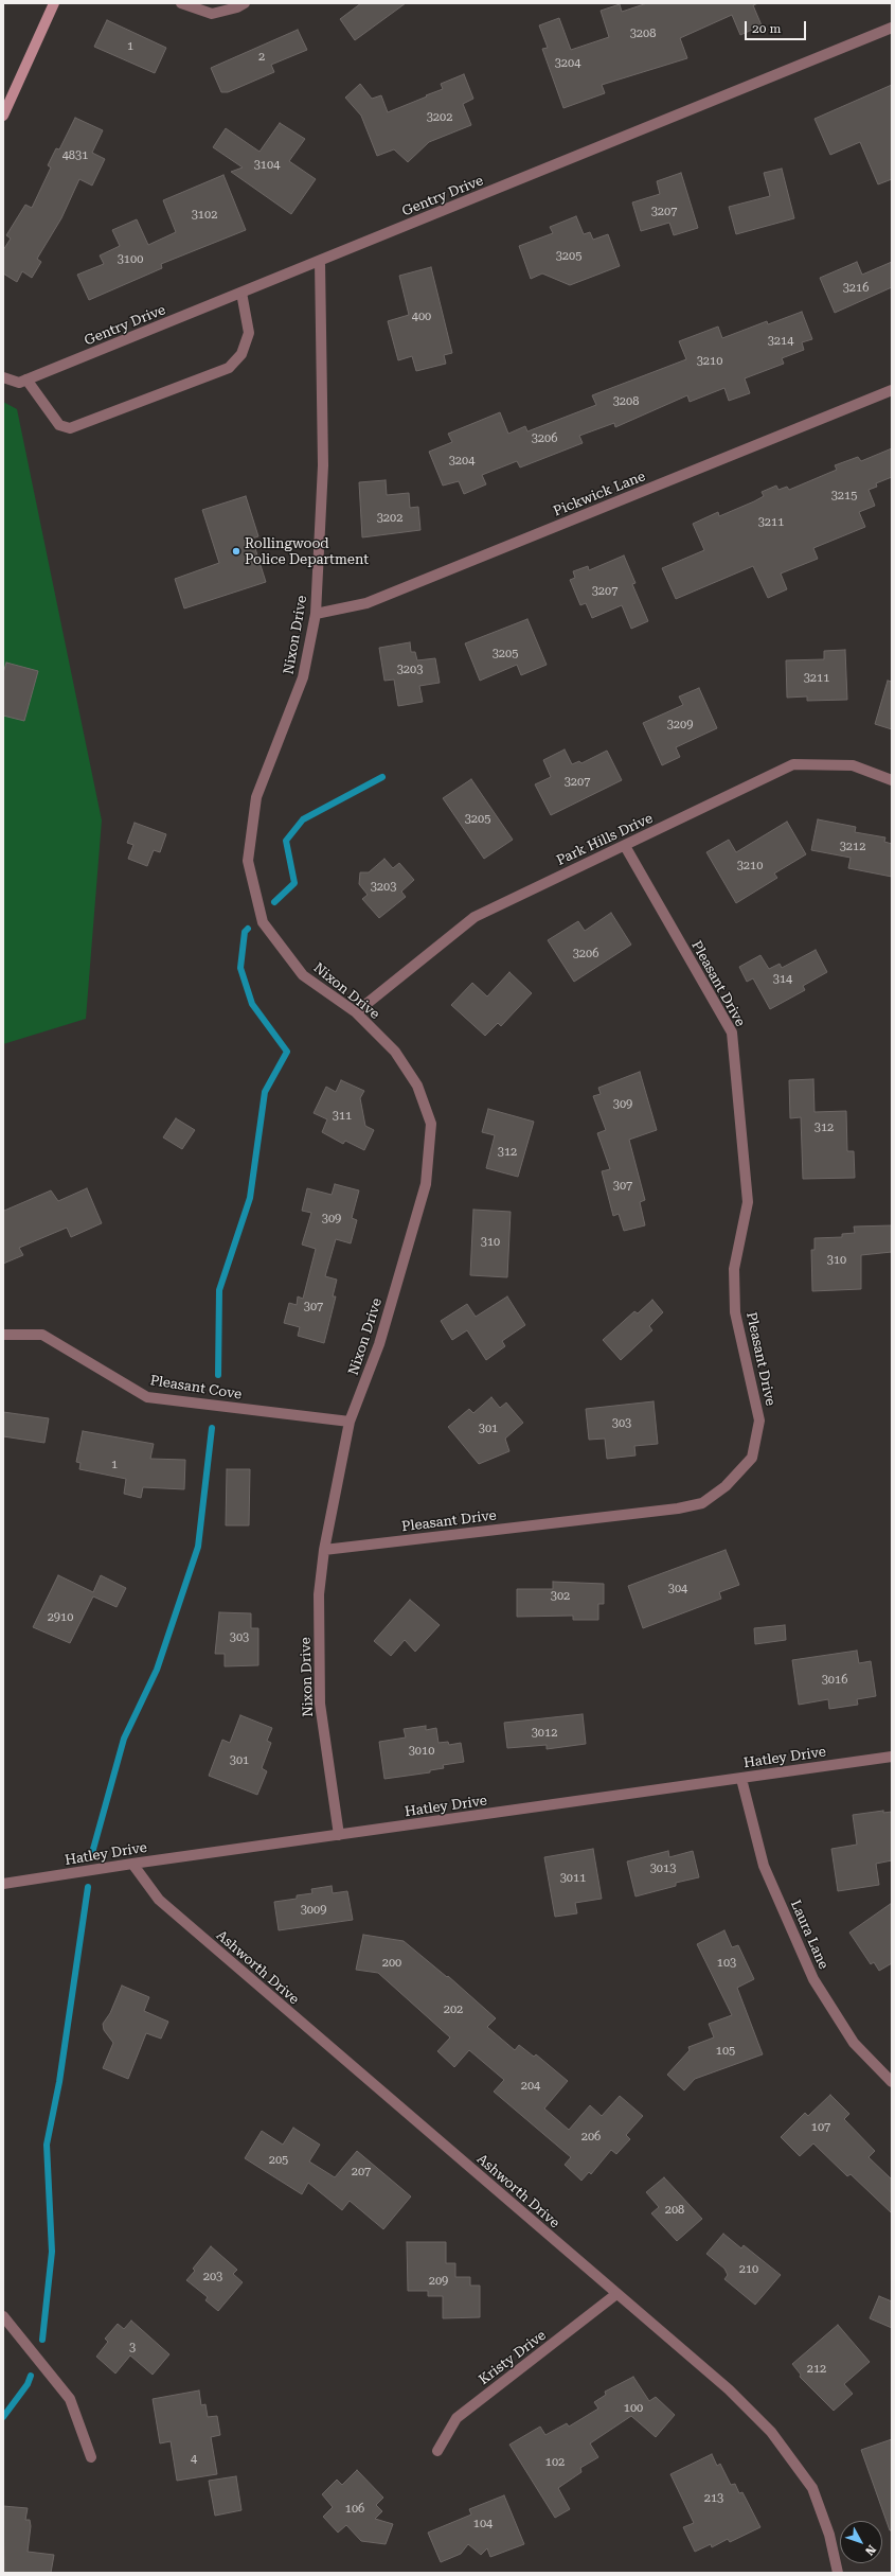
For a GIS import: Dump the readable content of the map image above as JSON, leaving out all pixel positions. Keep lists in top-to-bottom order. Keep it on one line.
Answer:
{"streets":{"street":["Gentry Drive","Pickwick Lane","Nixon Drive","Park Hills Drive","Pleasant Drive","Pleasant Cove","Hatley Drive","Laura Lane","Ashworth Drive","Kristy Drive"]},"crossings":[["Gentry Drive","Nixon Drive"],["Pickwick Lane","Nixon Drive"],["Nixon Drive","Park Hills Drive"],["Nixon Drive","Pleasant Drive"],["Nixon Drive","Pleasant Cove"],["Nixon Drive","Hatley Drive"],["Park Hills Drive","Pleasant Drive"],["Hatley Drive","Laura Lane"],["Hatley Drive","Ashworth Drive"],["Ashworth Drive","Kristy Drive"]],"places":["Rollingwood Police Department"],"house_numbers":["3208","1","2","3204","3202","4831","3104","3207","3102","3205","3100","3216","400","3214","3210","3208","3206","3204","3215","3202","3211","3207","3205","3203","3211","3209","3207","3205","3212","3210","3203","3206","314","309","311","312","312","307","309","310","310","307","303","301","1","304","302","2910","303","3016","3012","3010","301","3013","3011","3009","200","103","202","105","204","107","206","205","207","208","210","203","209","3","212","100","4","102","213","106","104"],"scale_bar":"20 m","north":"bottom right"}
